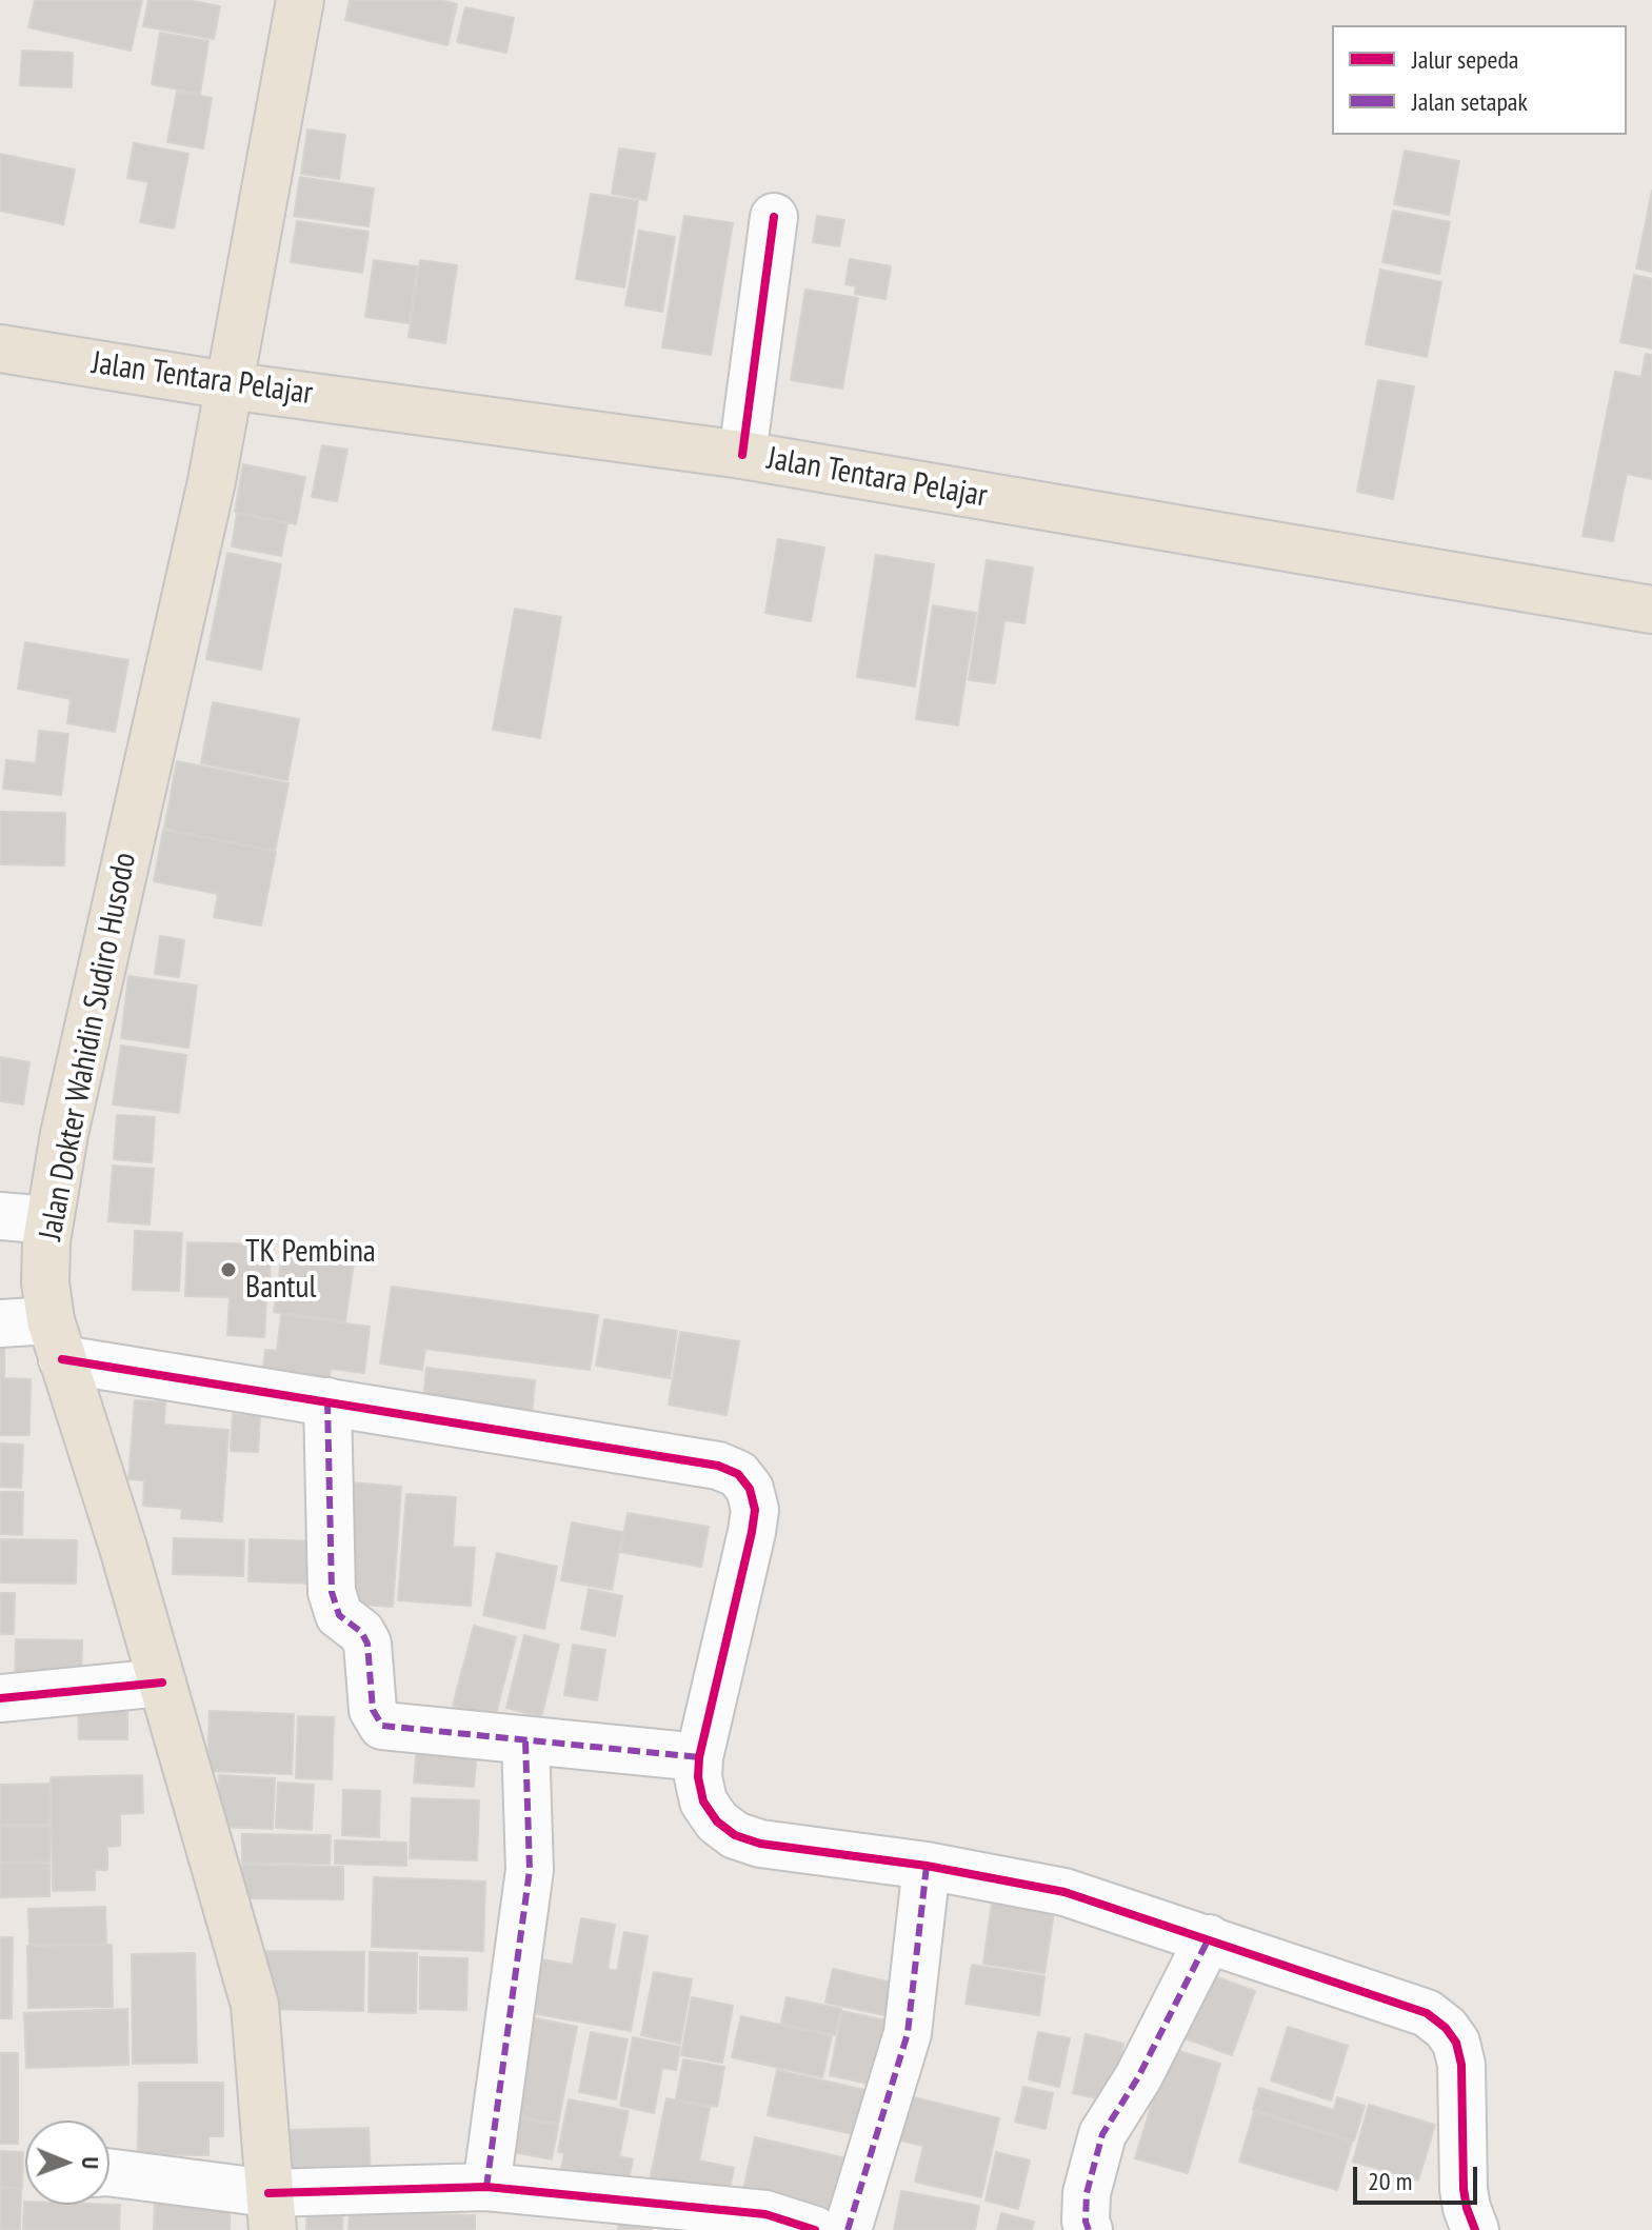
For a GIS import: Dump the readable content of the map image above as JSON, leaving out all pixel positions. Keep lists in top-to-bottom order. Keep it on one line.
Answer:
{"streets":{"main road":["Jalan Tentara Pelajar","Jalan Dokter Wahidin Sudiro Husodo"]},"crossings":[["Jalan Tentara Pelajar","Jalan Dokter Wahidin Sudiro Husodo"]],"places":["TK Pembina Bantul"],"legend":["Jalur sepeda","Jalan setapak"],"scale_bar":"20 m","north":"right"}
